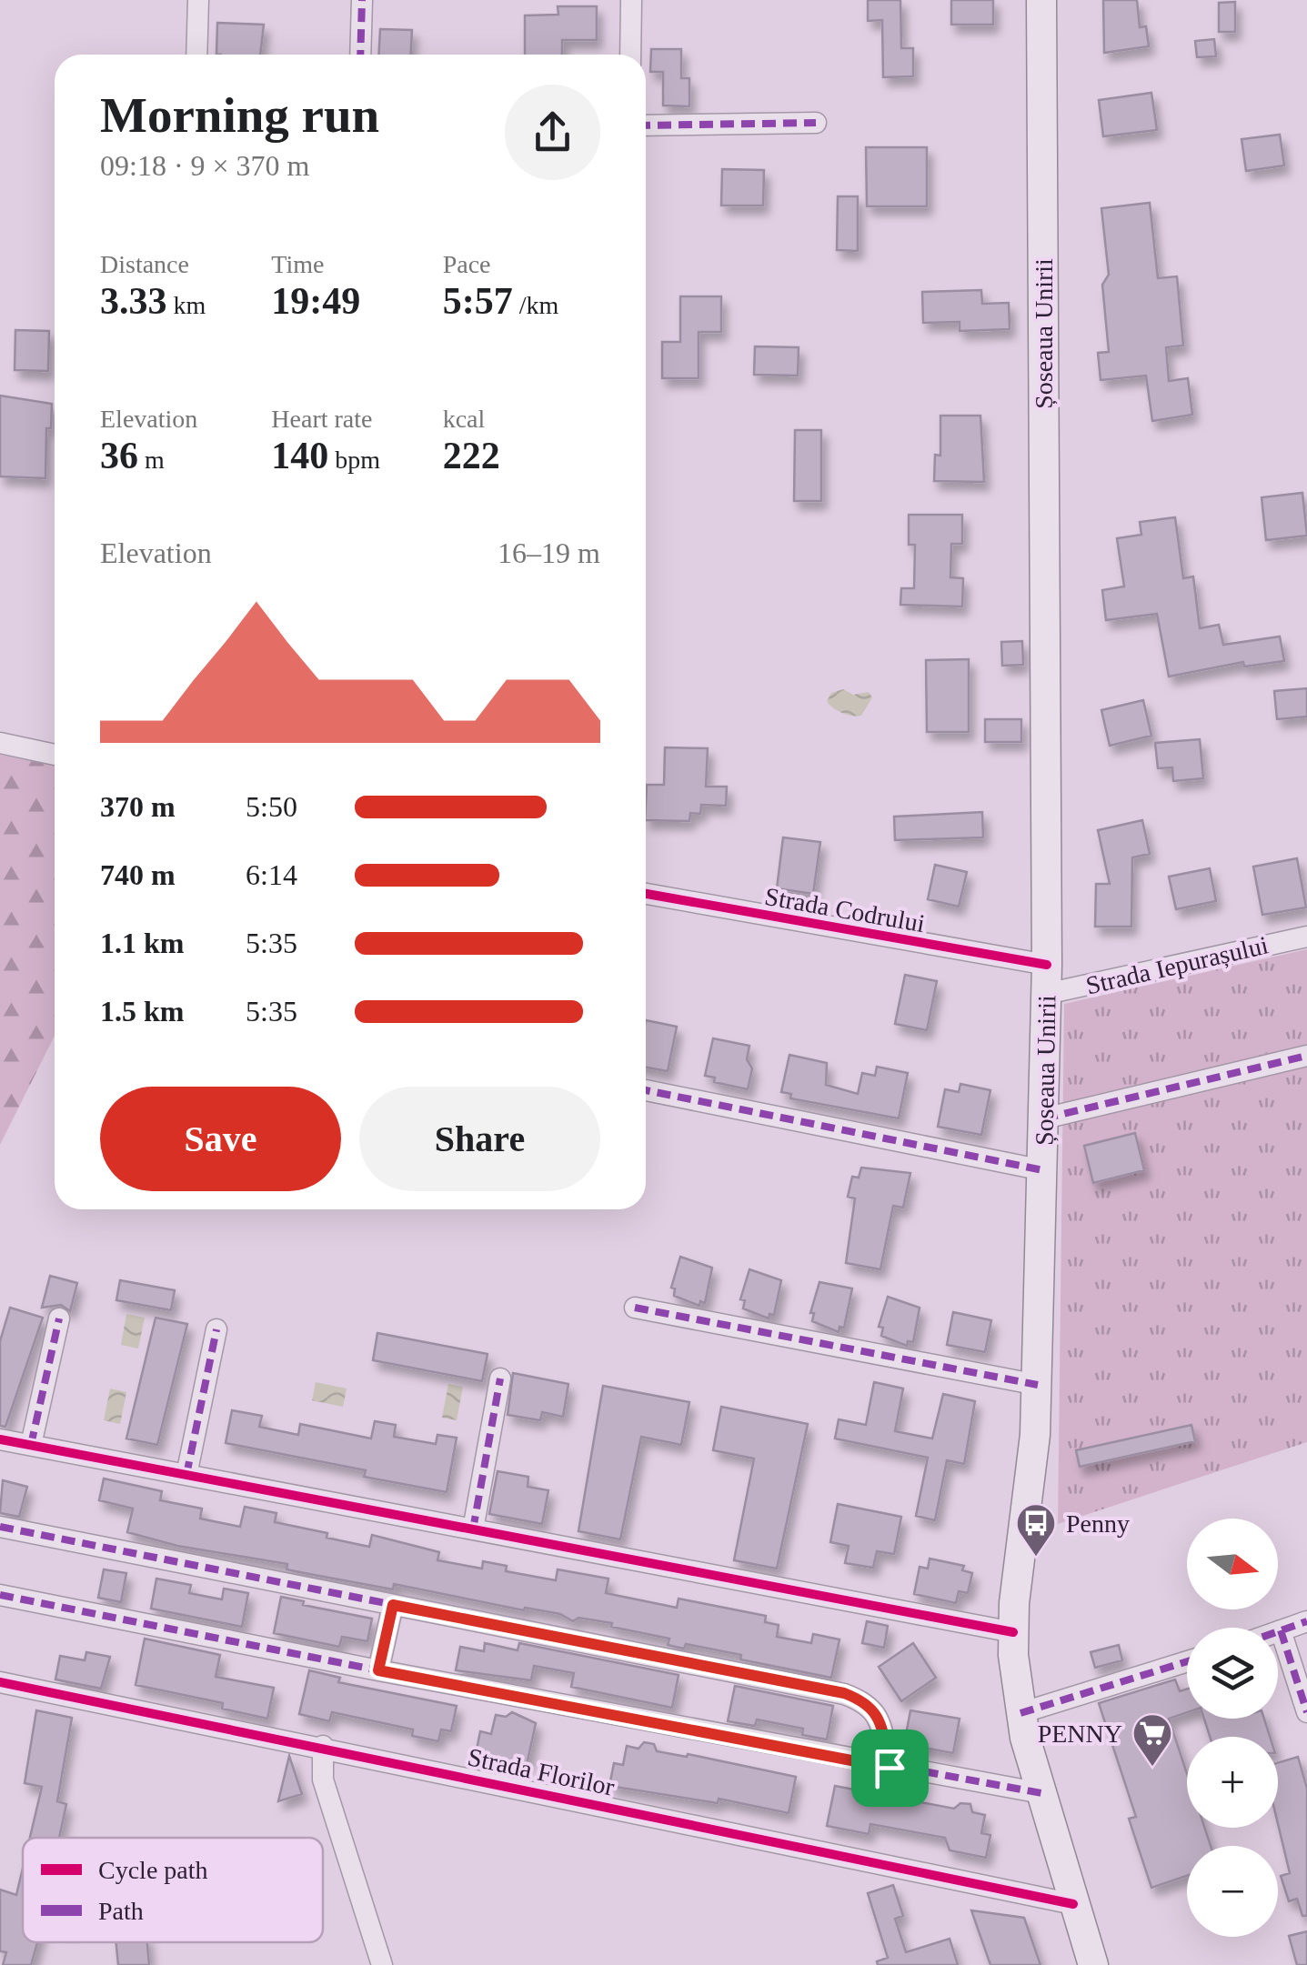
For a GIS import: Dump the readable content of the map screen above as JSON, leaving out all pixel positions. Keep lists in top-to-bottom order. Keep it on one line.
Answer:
{"streets":{"main road":["Șoseaua Unirii"],"street":["Strada Codrului","Strada Iepurașului","Strada Florilor"]},"crossings":[["Șoseaua Unirii","Strada Codrului"],["Șoseaua Unirii","Strada Iepurașului"],["Șoseaua Unirii","Strada Florilor"],["Strada Codrului","Strada Iepurașului"]],"places":{"bus stop":["Penny"],"supermarket":["PENNY"]},"legend":["Cycle path","Path"],"north":"right","page":{"heading":["Morning run","09:18 · 9 × 370 m"],"stats":[["Distance","3.33 km"],["Time","19:49"],["Pace","5:57 /km"],["Elevation","36 m"],["Heart rate","140 bpm"],["kcal","222"]],"chart":["Elevation","16–19 m"],"list":[{"name":"370 m","note":"5:50"},{"name":"740 m","note":"6:14"},{"name":"1.1 km","note":"5:35"},{"name":"1.5 km","note":"5:35"}],"buttons":["Save","Share"],"map_buttons":["+","−"]}}
